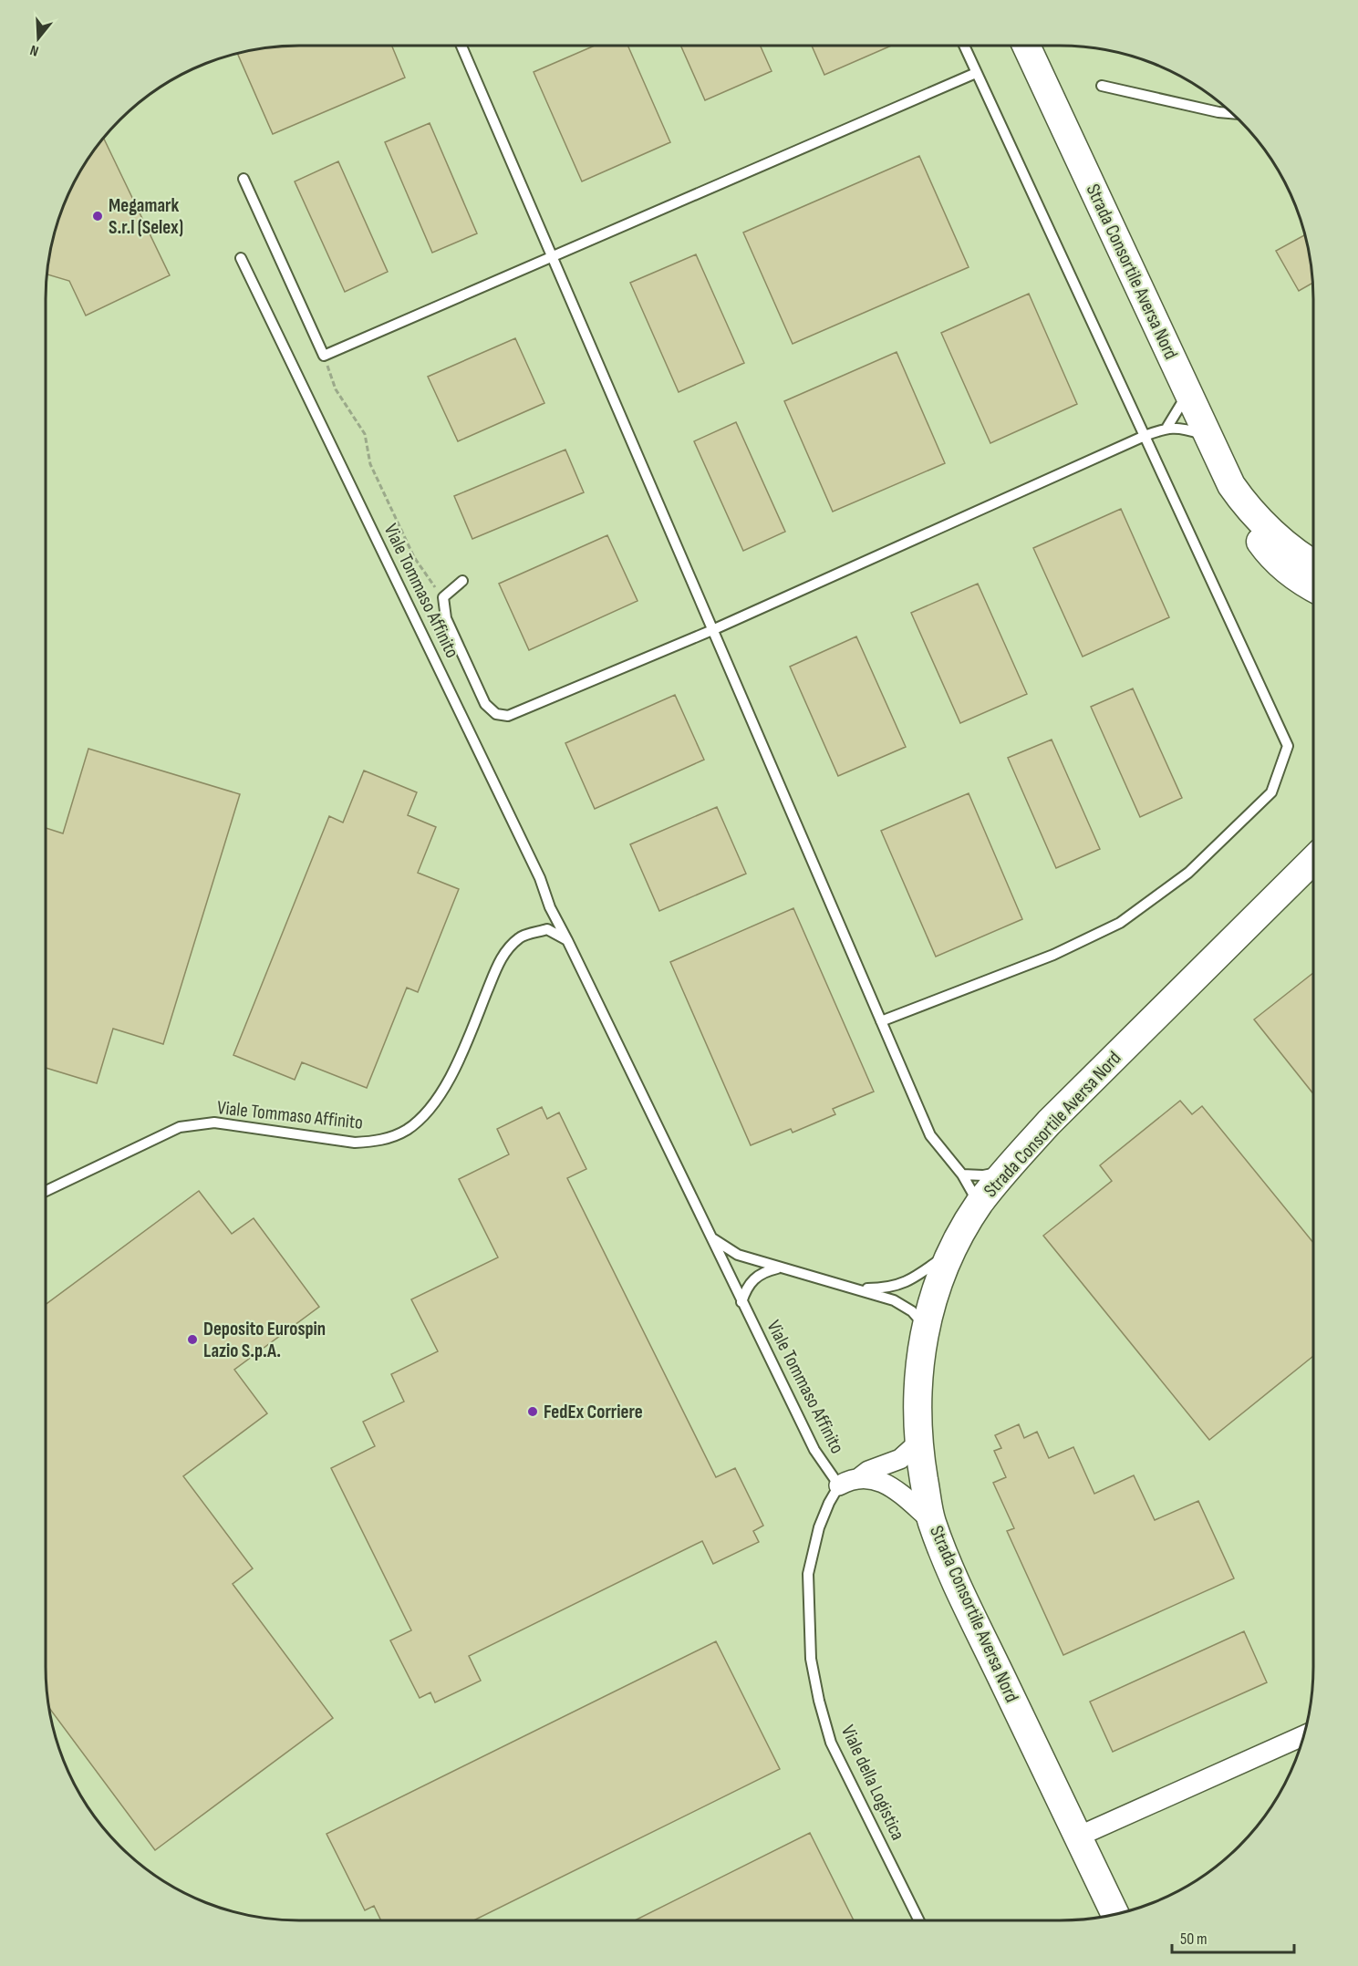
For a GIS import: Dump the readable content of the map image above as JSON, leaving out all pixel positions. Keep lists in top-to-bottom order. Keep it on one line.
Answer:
{"streets":{"street":["Strada Consortile Aversa Nord"],"lane":["Viale Tommaso Affinito","Viale della Logistica"]},"crossings":[["Strada Consortile Aversa Nord","Viale Tommaso Affinito"],["Viale Tommaso Affinito","Viale della Logistica"]],"places":["Megamark S.r.l (Selex)","Deposito Eurospin Lazio S.p.A.","FedEx Corriere"],"scale_bar":"50 m","north":"bottom"}
